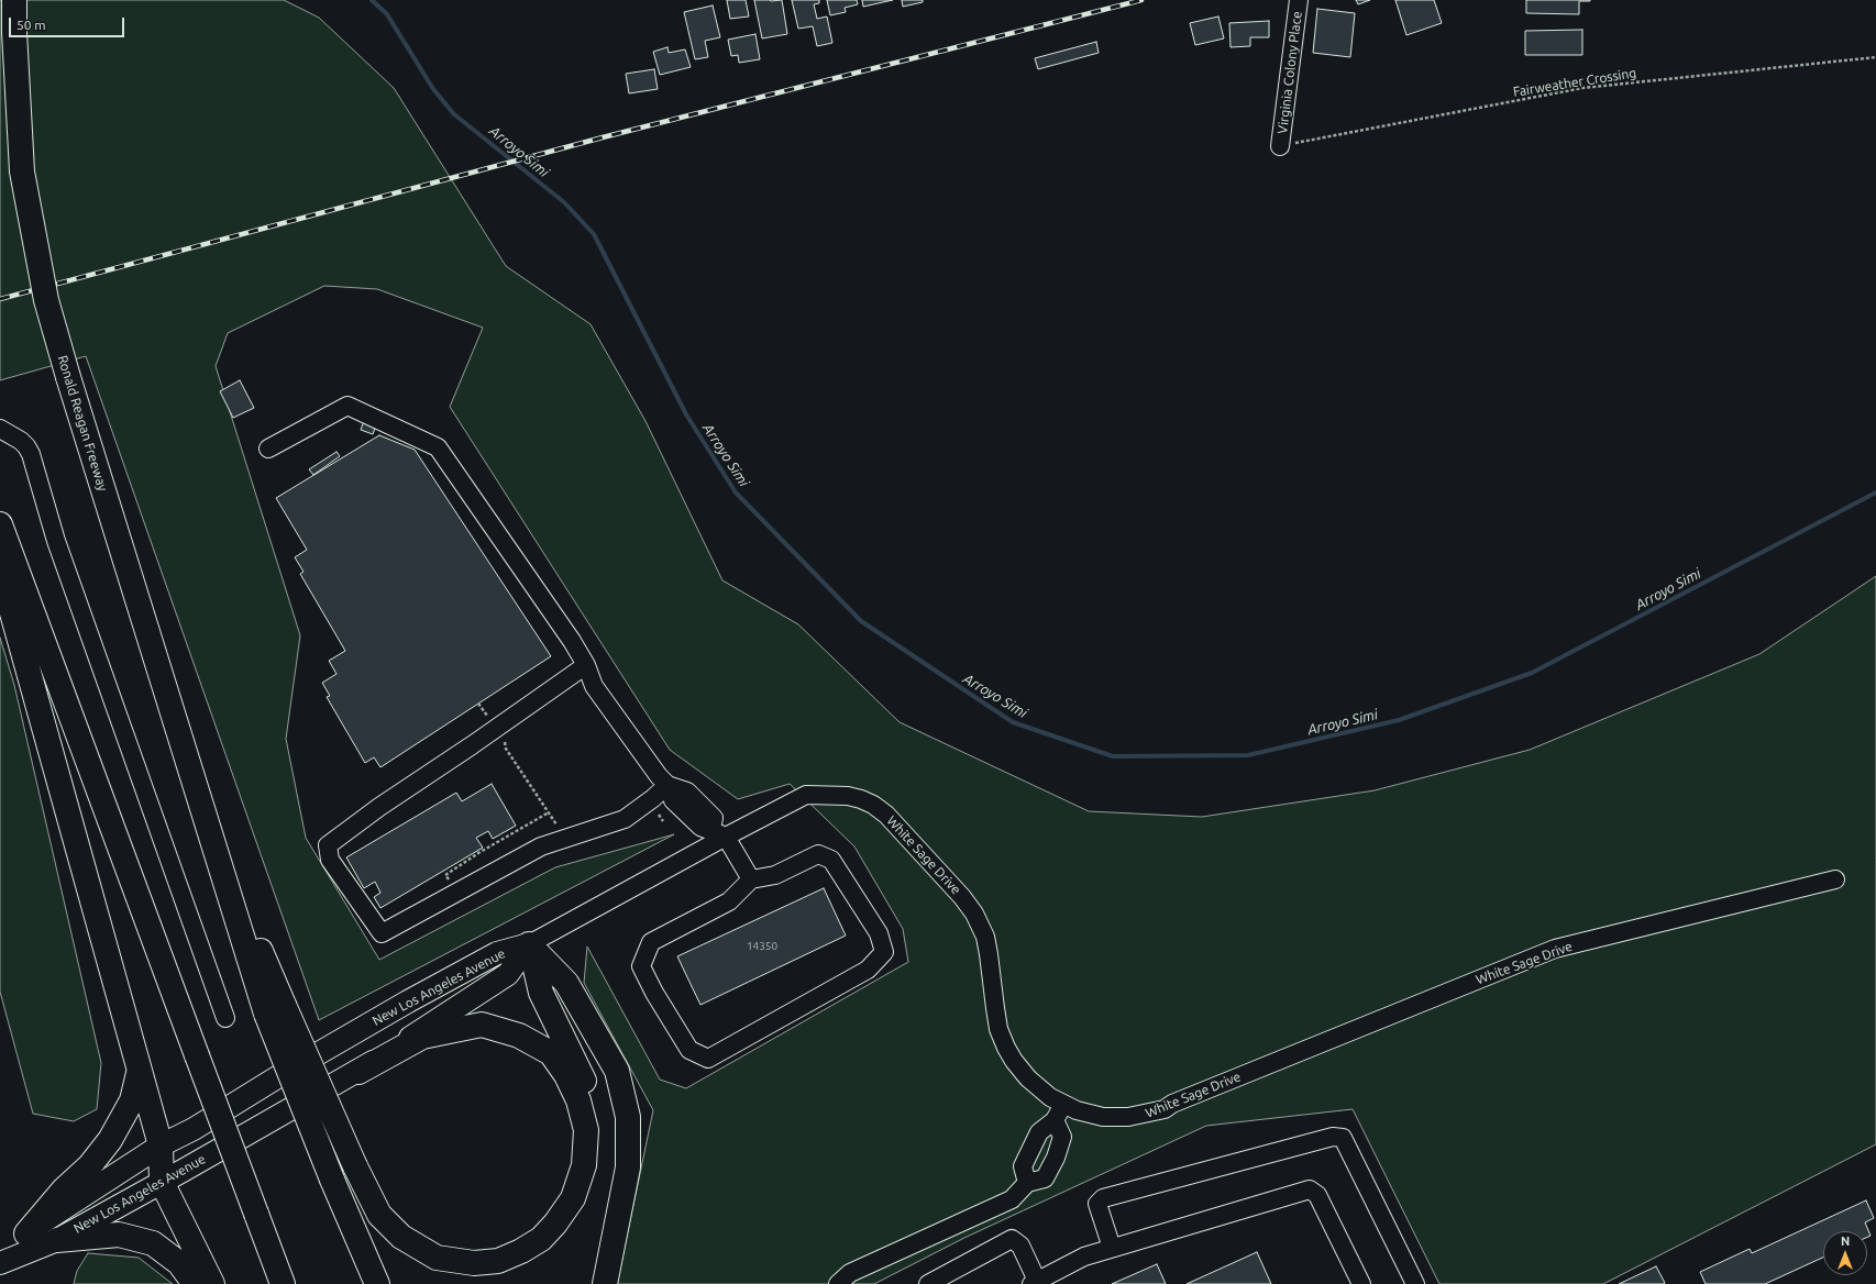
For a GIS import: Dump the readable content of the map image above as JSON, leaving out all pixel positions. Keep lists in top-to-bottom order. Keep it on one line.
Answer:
{"streets":{"highway":["Ronald Reagan Freeway"],"main road":["New Los Angeles Avenue"],"street":["Virginia Colony Place","White Sage Drive"],"path":["Fairweather Crossing"]},"crossings":[["Virginia Colony Place","Fairweather Crossing"],["White Sage Drive","New Los Angeles Avenue"]],"water":["Arroyo Simi"],"house_numbers":["14350"],"scale_bar":"50 m","north":"top"}
